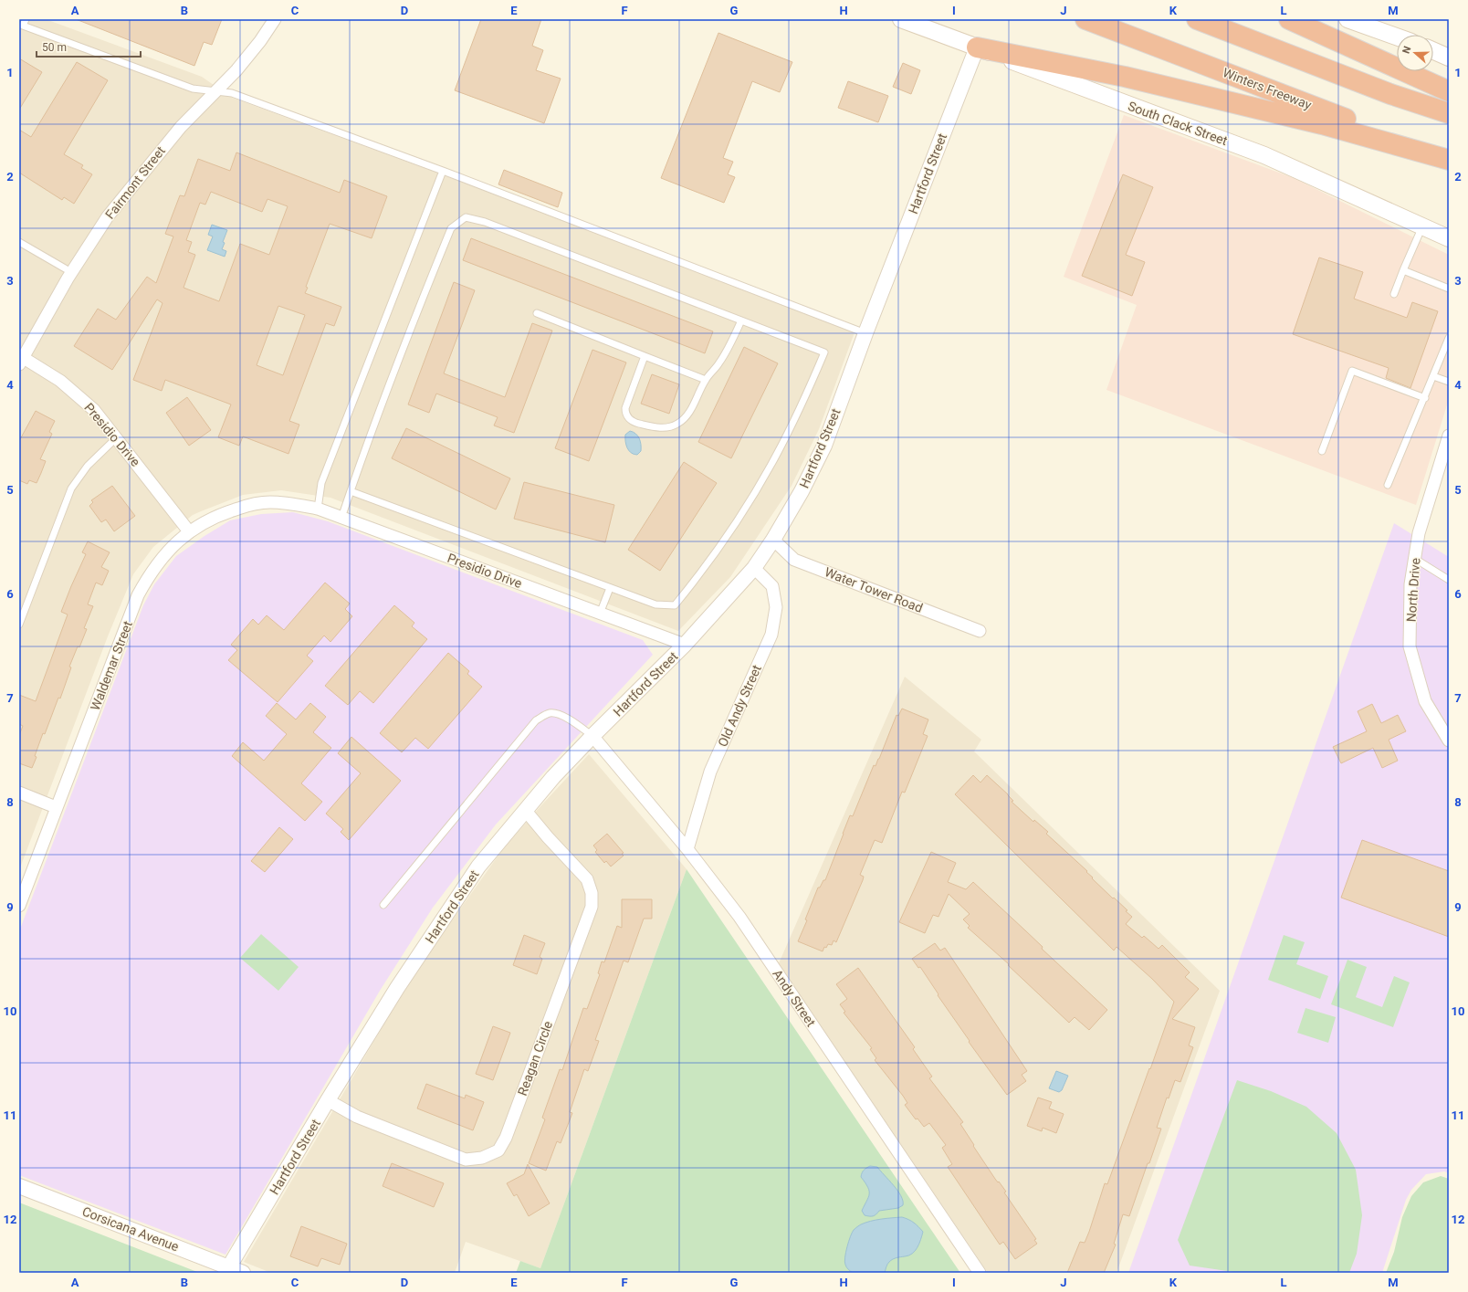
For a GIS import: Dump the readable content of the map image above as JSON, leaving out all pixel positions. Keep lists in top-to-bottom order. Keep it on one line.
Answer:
{"streets":{"highway":["Winters Freeway"],"main road":["South Clack Street"],"street":["Hartford Street","Fairmont Street","Presidio Drive","Water Tower Road","North Drive","Waldemar Street","Old Andy Street","Andy Street","Reagan Circle","Corsicana Avenue"]},"crossings":[["South Clack Street","Hartford Street"],["Hartford Street","Presidio Drive"],["Hartford Street","Water Tower Road"],["Hartford Street","Old Andy Street"],["Hartford Street","Andy Street"],["Hartford Street","Reagan Circle"],["Hartford Street","Corsicana Avenue"],["Fairmont Street","Presidio Drive"],["Presidio Drive","Waldemar Street"],["Old Andy Street","Andy Street"]],"scale_bar":"50 m","north":"left","grid":{"columns":["A","B","C","D","E","F","G","H","I","J","K","L","M"],"rows":["1","2","3","4","5","6","7","8","9","10","11","12"]}}
